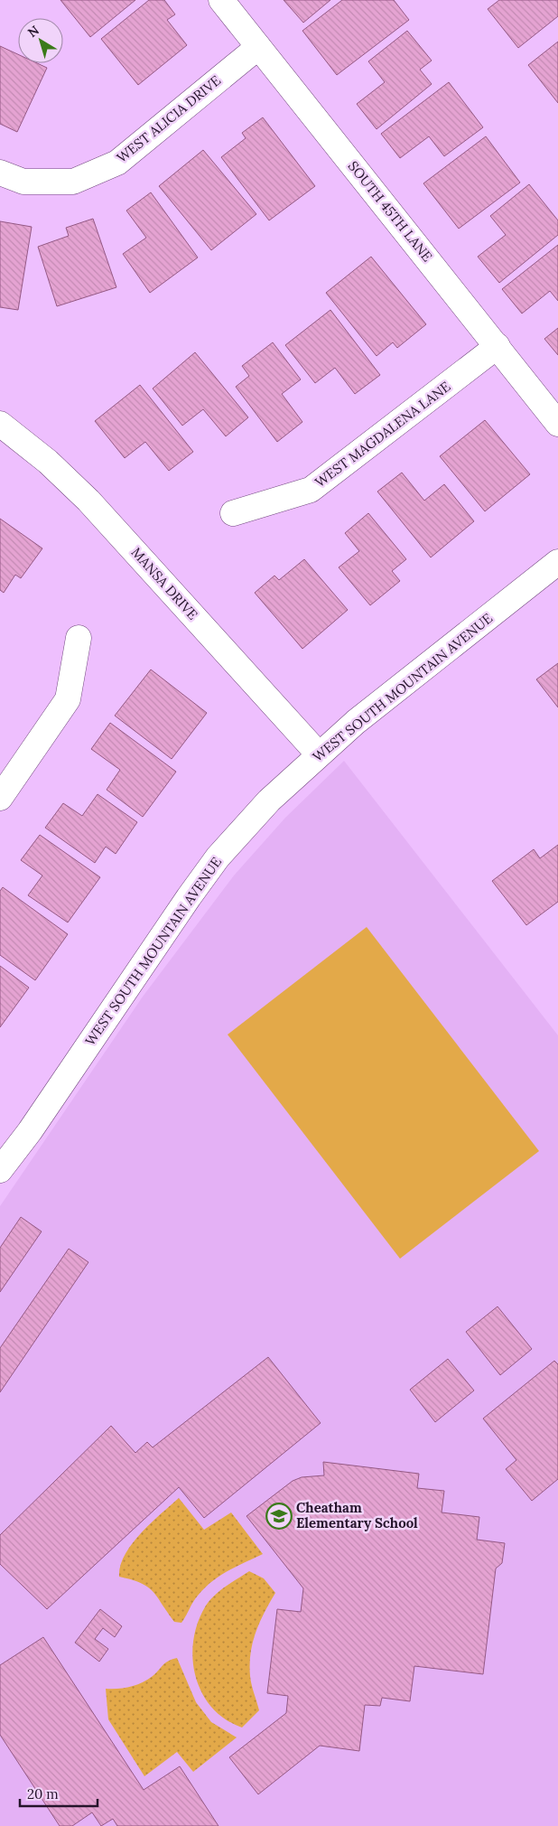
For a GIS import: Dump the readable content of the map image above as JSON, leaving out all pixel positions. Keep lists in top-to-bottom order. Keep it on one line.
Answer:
{"streets":{"street":["WEST ALICIA DRIVE","SOUTH 45TH LANE","WEST MAGDALENA LANE","MANSA DRIVE","WEST SOUTH MOUNTAIN AVENUE"]},"crossings":[["WEST ALICIA DRIVE","SOUTH 45TH LANE"],["SOUTH 45TH LANE","WEST MAGDALENA LANE"],["MANSA DRIVE","WEST SOUTH MOUNTAIN AVENUE"]],"places":{"school or university":["Cheatham Elementary School"]},"scale_bar":"20 m","north":"top left"}
